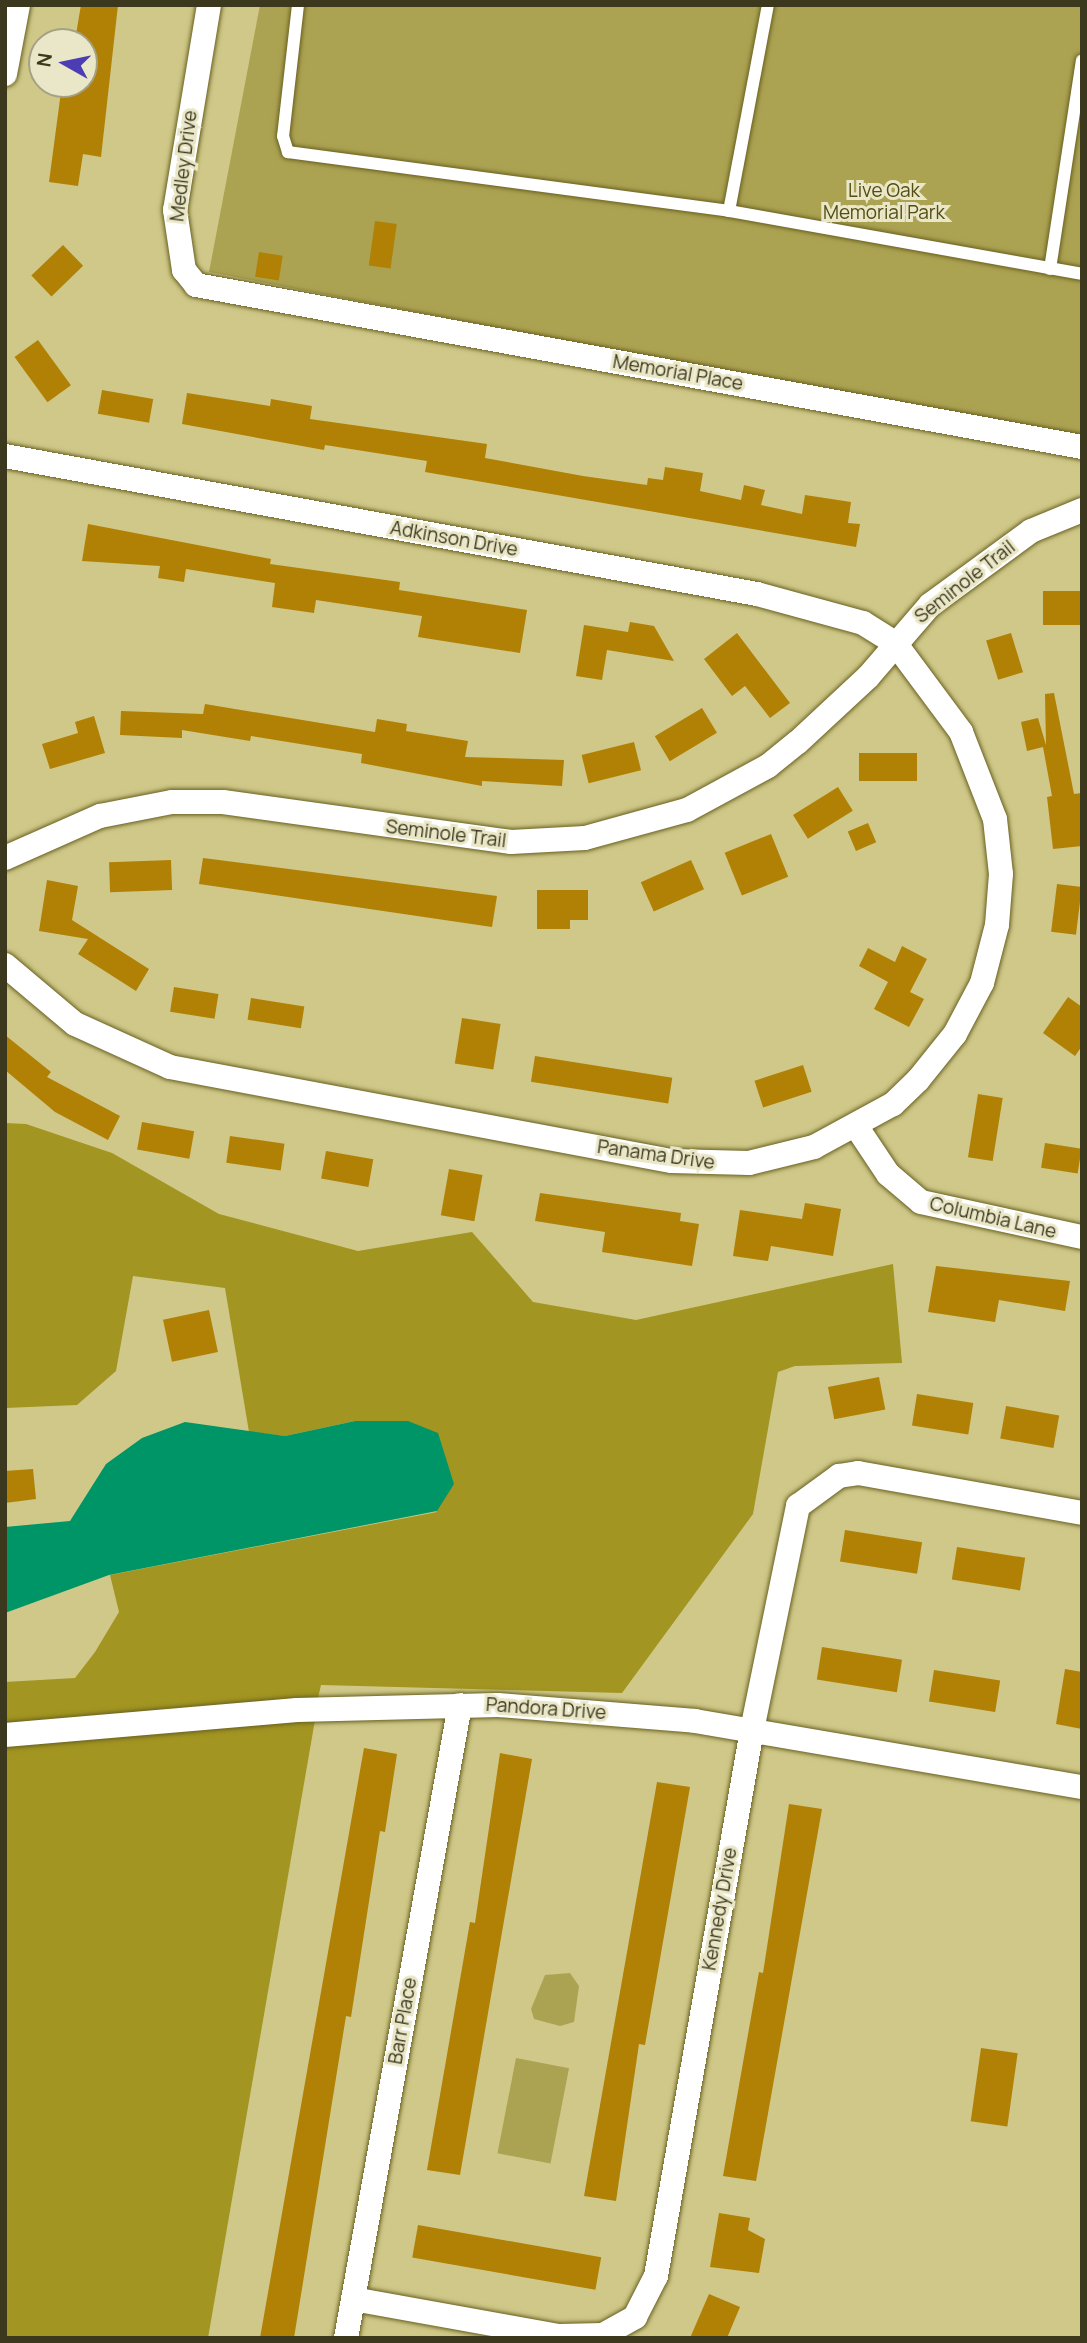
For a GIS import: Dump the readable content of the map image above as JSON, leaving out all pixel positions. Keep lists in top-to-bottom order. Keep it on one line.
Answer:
{"streets":{"street":["Medley Drive","Memorial Place","Adkinson Drive","Seminole Trail","Panama Drive","Columbia Lane","Pandora Drive","Kennedy Drive","Barr Place"]},"crossings":[["Medley Drive","Memorial Place"],["Adkinson Drive","Seminole Trail"],["Adkinson Drive","Panama Drive"],["Seminole Trail","Panama Drive"],["Panama Drive","Columbia Lane"],["Pandora Drive","Kennedy Drive"],["Pandora Drive","Barr Place"],["Kennedy Drive","Barr Place"]],"parks":["Live Oak Memorial Park"],"north":"left"}
